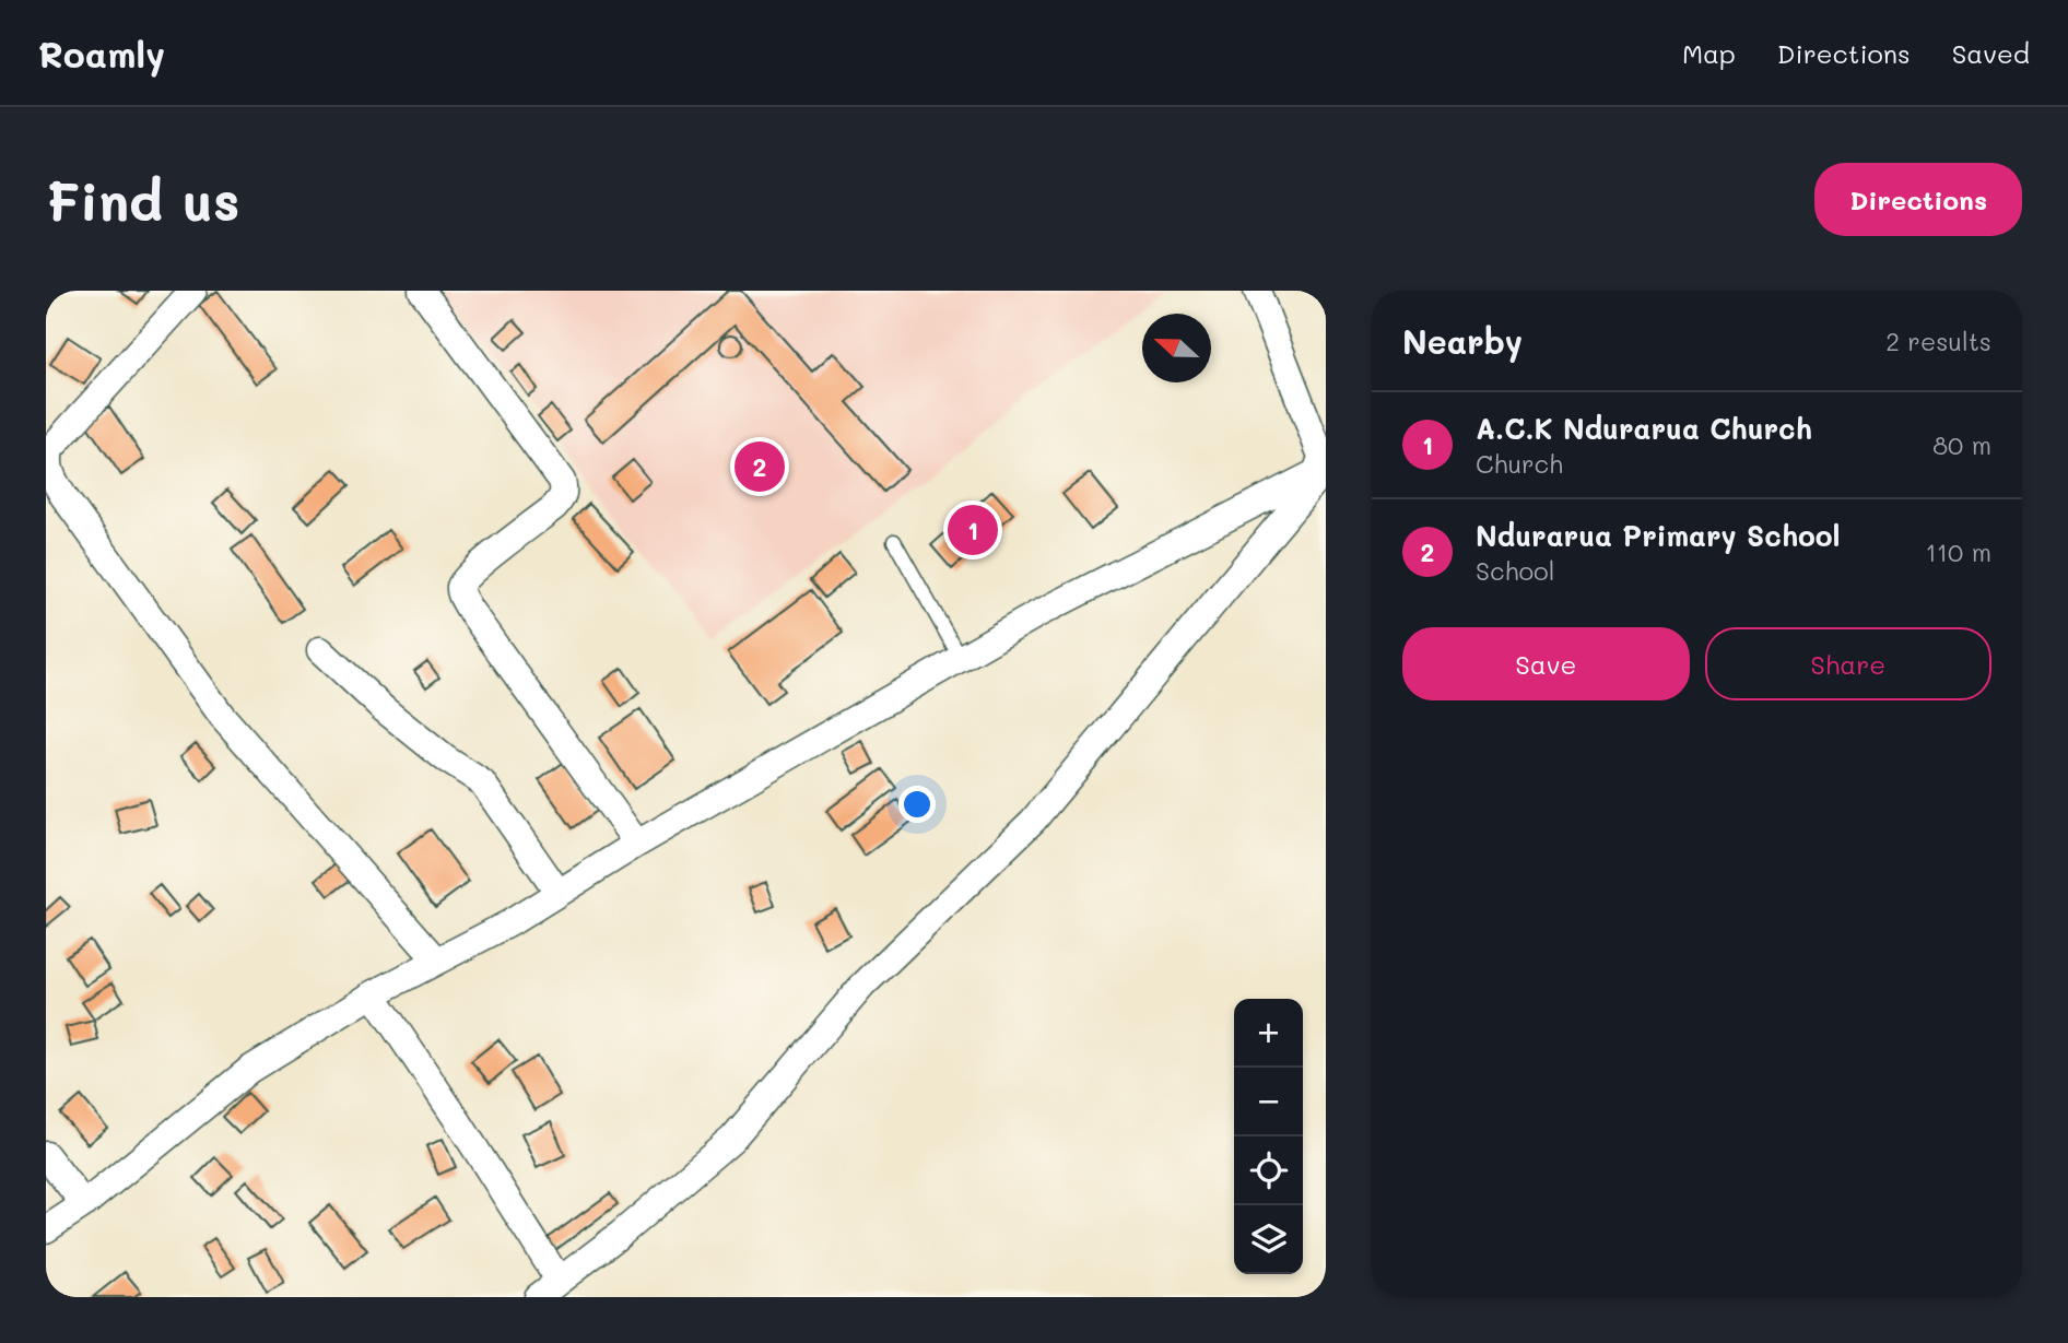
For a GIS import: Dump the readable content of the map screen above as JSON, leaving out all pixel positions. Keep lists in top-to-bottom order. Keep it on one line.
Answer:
{"north":"left","page":{"header":"Roamly","nav":["Map","Directions","Saved"],"buttons":["Directions",["Save","Share"]],"title":"Find us","heading":["Nearby","2 results"],"list":[{"mark":"1","name":"A.C.K Ndurarua Church","note":"Church","value":"80 m"},{"mark":"2","name":"Ndurarua Primary School","note":"School","value":"110 m"}],"pins":["2","1"],"map_buttons":["+","−"]}}
